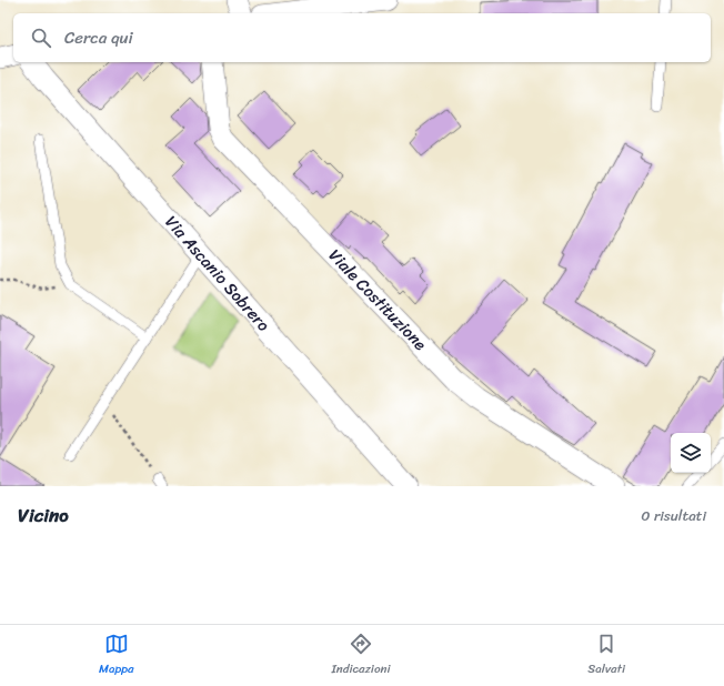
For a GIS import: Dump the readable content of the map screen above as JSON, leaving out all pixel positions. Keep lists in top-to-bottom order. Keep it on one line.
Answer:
{"streets":{"street":["Via Ascanio Sobrero","Viale Costituzione"]},"page":{"search":"Cerca qui","heading":["Vicino","0 risultati"],"nav":["Mappa","Indicazioni","Salvati"]}}
